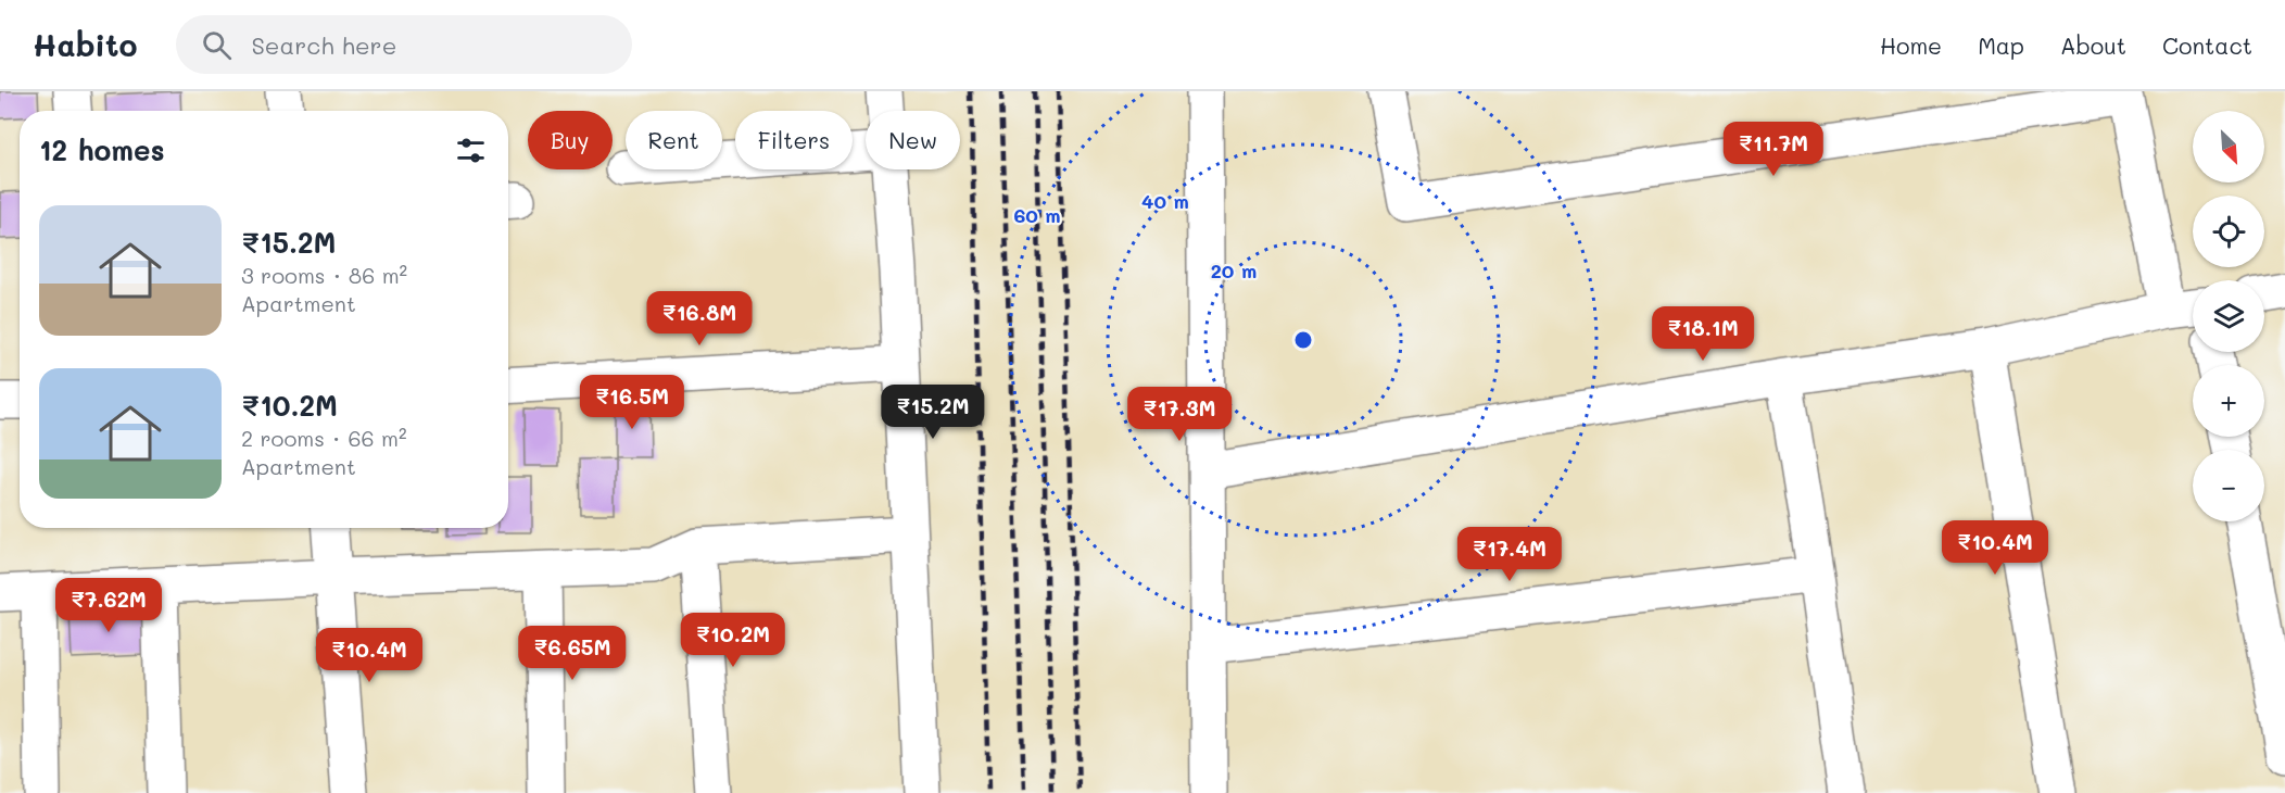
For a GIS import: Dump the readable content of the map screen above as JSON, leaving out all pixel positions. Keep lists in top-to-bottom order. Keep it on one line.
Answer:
{"north":"bottom right","page":{"header":"Habito","search":"Search here","nav":["Home","Map","About","Contact"],"map_buttons":["+","−"],"chip":["Buy","Rent","Filters","New"],"heading":"12 homes","price":["₹11.7M","₹16.8M","₹18.1M","₹16.5M","₹15.2M","₹17.3M","₹10.4M","₹17.4M","₹7.62M","₹10.2M","₹6.65M","₹10.4M"],"list":[{"name":"₹15.2M","note":"3 rooms · 86 m² · Apartment"},{"name":"₹10.2M","note":"2 rooms · 66 m² · Apartment"}]},"rings":["40 m","60 m","20 m"]}
